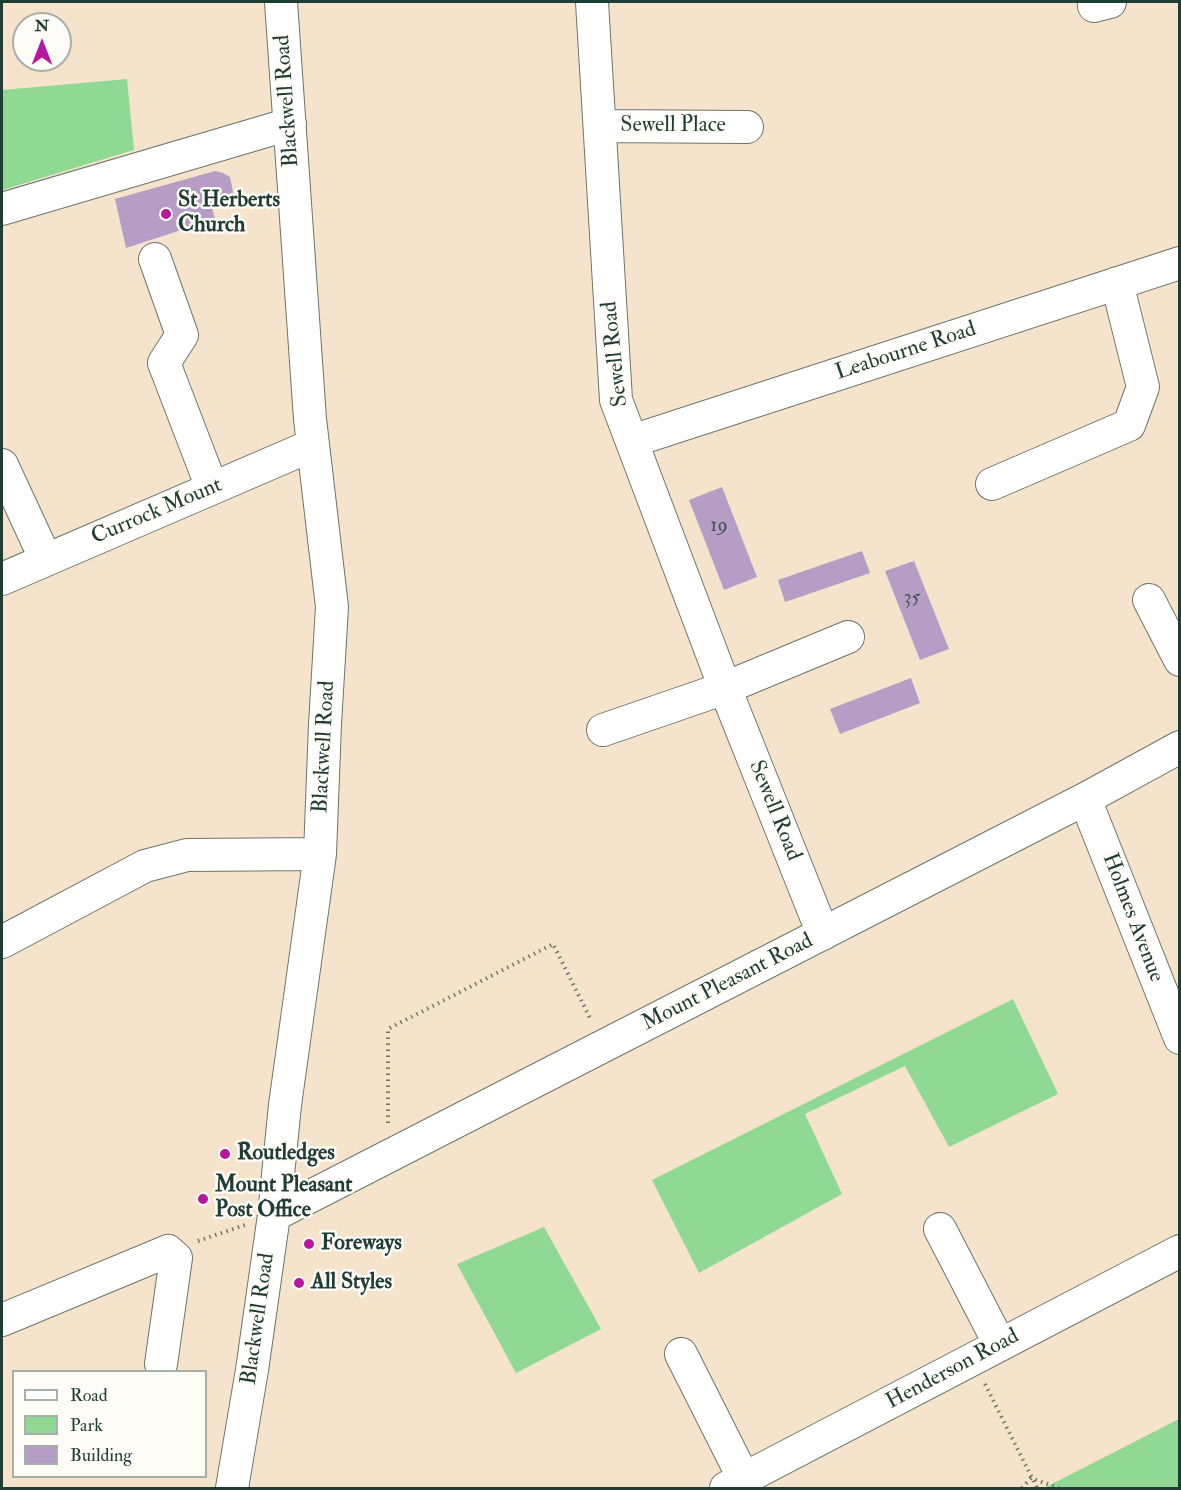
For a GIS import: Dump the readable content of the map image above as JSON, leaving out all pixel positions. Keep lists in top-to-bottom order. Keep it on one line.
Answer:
{"streets":{"street":["Blackwell Road","Sewell Place","Leabourne Road","Sewell Road","Currock Mount","Holmes Avenue","Mount Pleasant Road","Henderson Road"]},"crossings":[["Blackwell Road","Currock Mount"],["Blackwell Road","Mount Pleasant Road"],["Sewell Place","Sewell Road"],["Leabourne Road","Sewell Road"],["Sewell Road","Mount Pleasant Road"],["Holmes Avenue","Mount Pleasant Road"]],"places":["St Herberts Church","Routledges","Mount Pleasant Post Office","Foreways","All Styles"],"house_numbers":["19","35"],"legend":["Road","Park","Building"],"north":"top"}
